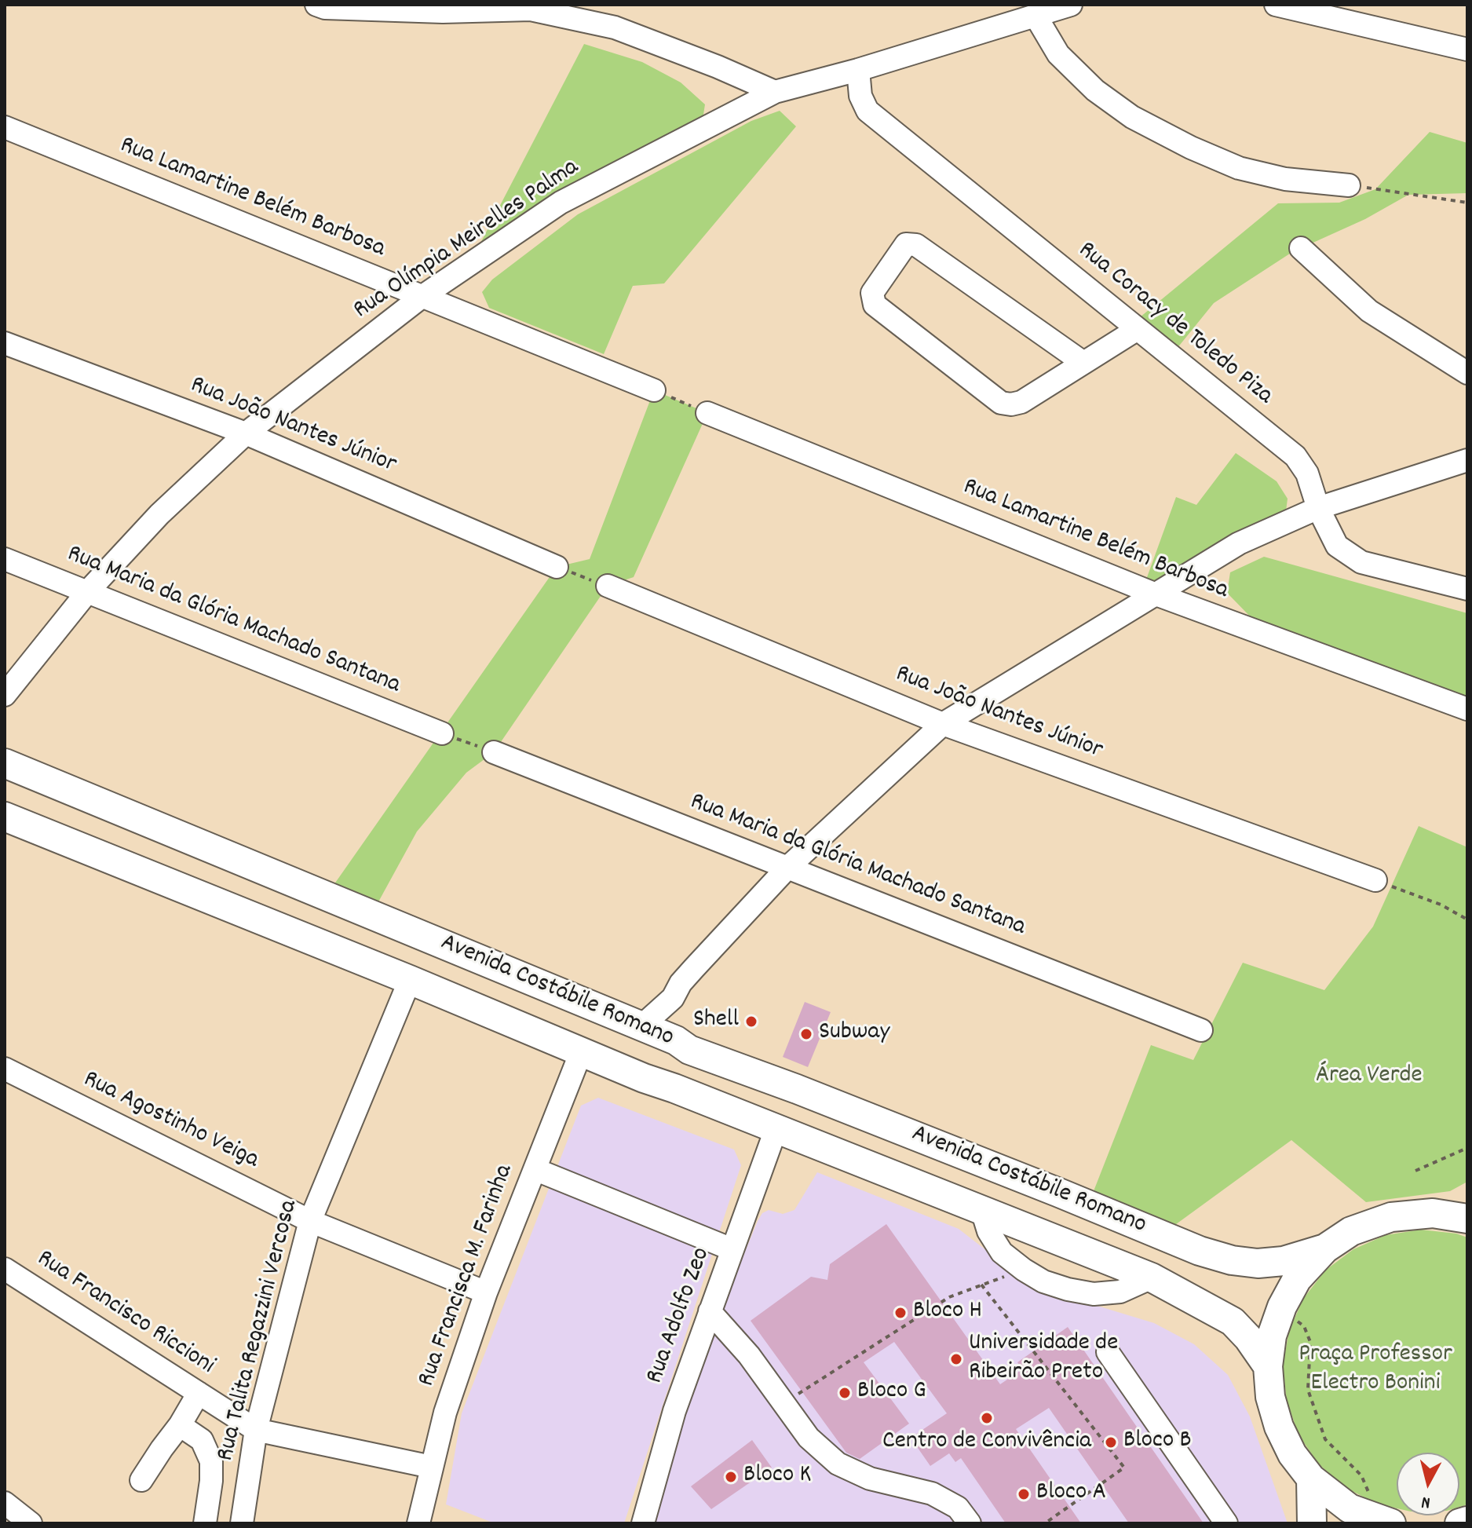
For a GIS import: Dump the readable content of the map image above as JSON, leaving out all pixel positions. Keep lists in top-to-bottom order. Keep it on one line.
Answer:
{"streets":{"main road":["Avenida Costábile Romano"],"street":["Rua Lamartine Belém Barbosa","Rua Olímpia Meirelles Palma","Rua Coracy de Toledo Piza","Rua João Nantes Júnior","Rua Maria da Glória Machado Santana","Rua Agostinho Veiga","Rua Francisca M. Farinha","Rua Francisco Riccioni","Rua Adolfo Zeo","Rua Talita Regazzini Vercosa"]},"crossings":[["Rua Lamartine Belém Barbosa","Rua Olímpia Meirelles Palma"],["Rua Olímpia Meirelles Palma","Rua Coracy de Toledo Piza"],["Rua Olímpia Meirelles Palma","Rua João Nantes Júnior"],["Rua Olímpia Meirelles Palma","Rua Maria da Glória Machado Santana"],["Avenida Costábile Romano","Rua Francisca M. Farinha"],["Avenida Costábile Romano","Rua Adolfo Zeo"],["Avenida Costábile Romano","Rua Talita Regazzini Vercosa"],["Rua Agostinho Veiga","Rua Francisca M. Farinha"],["Rua Agostinho Veiga","Rua Talita Regazzini Vercosa"],["Rua Francisca M. Farinha","Rua Francisco Riccioni"],["Rua Francisco Riccioni","Rua Talita Regazzini Vercosa"]],"parks":["Área Verde","Praça Professor Electro Bonini"],"places":["Shell","Subway","Bloco H","Universidade de Ribeirão Preto","Bloco G","Centro de Convivência","Bloco B","Bloco K","Bloco A"],"north":"bottom"}
